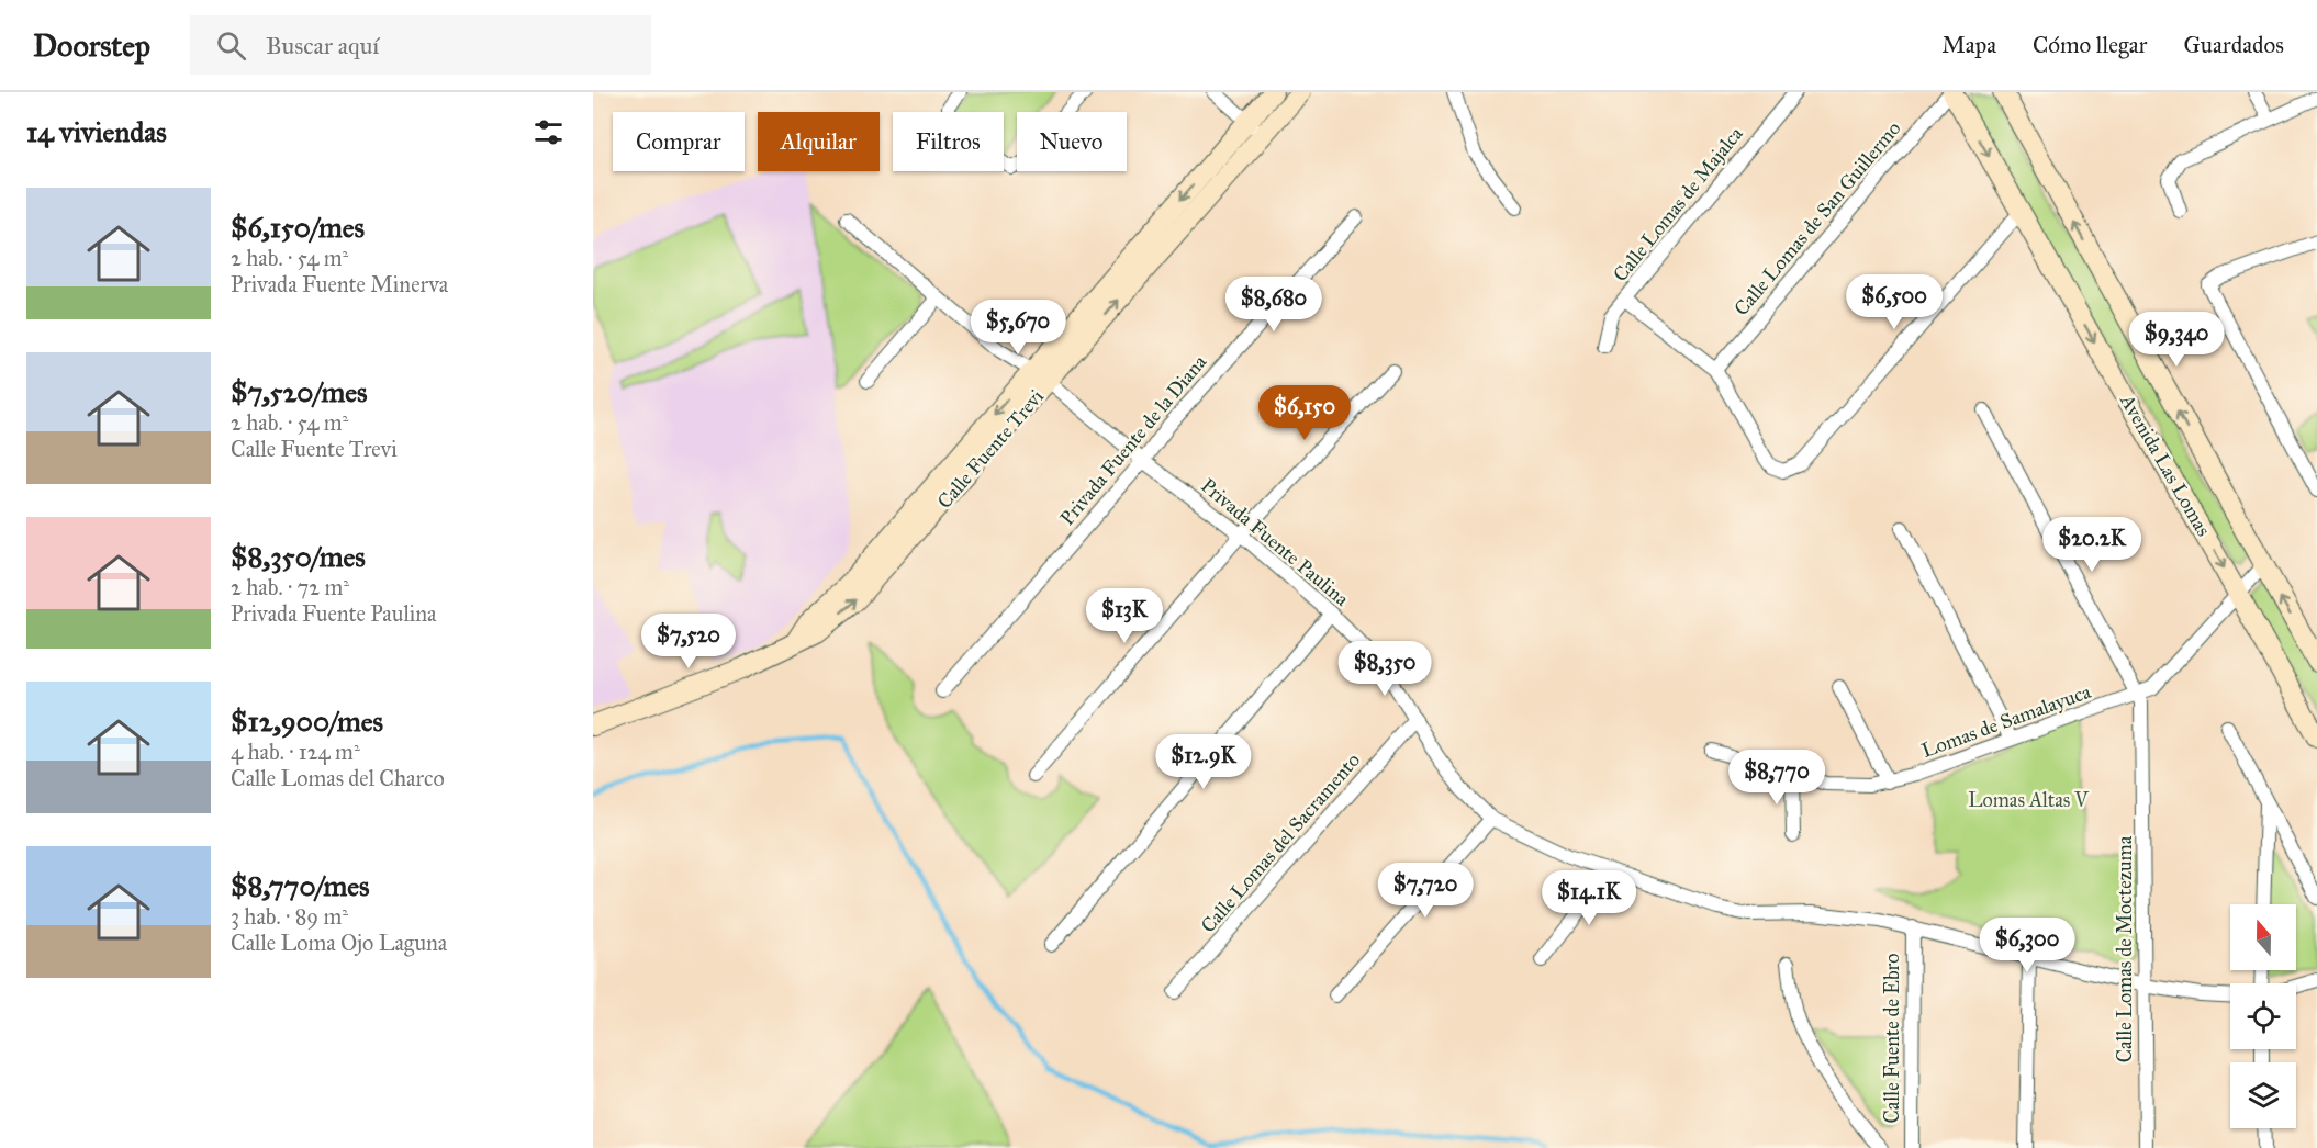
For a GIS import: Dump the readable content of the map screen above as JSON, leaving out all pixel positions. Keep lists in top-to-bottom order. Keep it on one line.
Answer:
{"streets":{"street":["Calle Lomas de Majalca","Calle Lomas de San Guillermo","Privada Fuente de la Diana","Calle Fuente Trevi","Avenida Las Lomas","Privada Fuente Paulina","Lomas de Samalayuca","Calle Lomas del Sacramento","Calle Lomas de Moctezuma","Calle Fuente de Ebro"]},"crossings":[["Calle Lomas de San Guillermo","Avenida Las Lomas"],["Privada Fuente de la Diana","Privada Fuente Paulina"],["Calle Fuente Trevi","Privada Fuente Paulina"],["Avenida Las Lomas","Lomas de Samalayuca"],["Privada Fuente Paulina","Calle Lomas del Sacramento"],["Privada Fuente Paulina","Calle Lomas de Moctezuma"],["Privada Fuente Paulina","Calle Fuente de Ebro"],["Lomas de Samalayuca","Calle Lomas de Moctezuma"]],"parks":["Lomas Altas V"],"north":"top","page":{"header":"Doorstep","search":"Buscar aquí","nav":["Mapa","Cómo llegar","Guardados"],"heading":"14 viviendas","chip":["Comprar","Alquilar","Filtros","Nuevo"],"list":[{"name":"$6,150/mes","note":"2 hab. · 54 m² · Privada Fuente Minerva"},{"name":"$7,520/mes","note":"2 hab. · 54 m² · Calle Fuente Trevi"},{"name":"$8,350/mes","note":"2 hab. · 72 m² · Privada Fuente Paulina"},{"name":"$12,900/mes","note":"4 hab. · 124 m² · Calle Lomas del Charco"},{"name":"$8,770/mes","note":"3 hab. · 89 m² · Calle Loma Ojo Laguna"}],"price":["$6,500","$8,680","$5,670","$9,340","$6,150","$20.2K","$13K","$7,520","$8,350","$12.9K","$8,770","$7,720","$14.1K","$6,300"]}}
